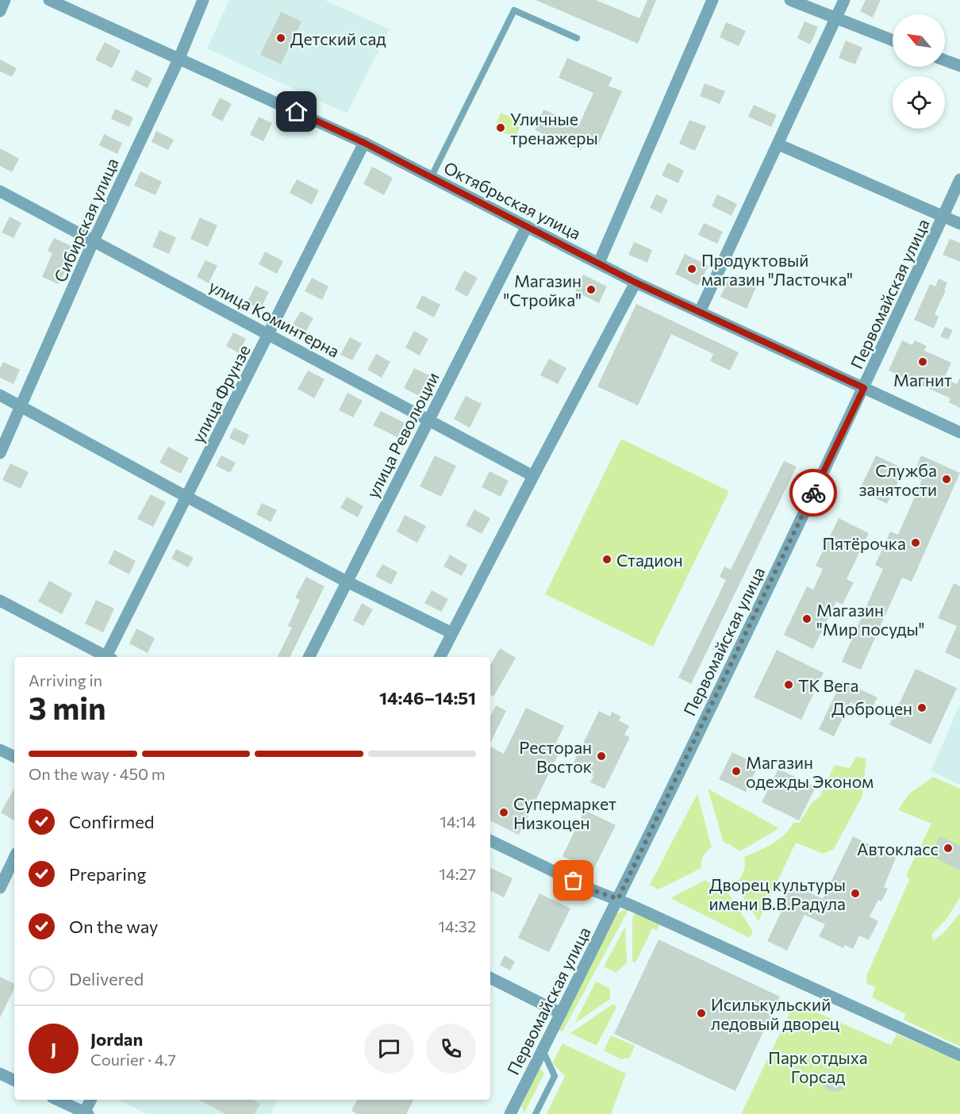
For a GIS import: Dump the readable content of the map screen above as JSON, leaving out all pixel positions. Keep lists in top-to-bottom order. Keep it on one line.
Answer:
{"streets":{"street":["Октябрьская улица","Сибирская улица","Первомайская улица","улица Коминтерна","улица Фрунзе","улица Революции"]},"crossings":[["Октябрьская улица","Сибирская улица"],["Октябрьская улица","Первомайская улица"],["Октябрьская улица","улица Фрунзе"],["Октябрьская улица","улица Революции"],["Сибирская улица","улица Коминтерна"],["улица Коминтерна","улица Фрунзе"],["улица Коминтерна","улица Революции"]],"parks":["Парк отдыха Горсад"],"places":["Детский сад","Уличные тренажеры","Продуктовый магазин \"Ласточка\"","Магазин \"Стройка\"","Магнит","Служба занятости","Пятёрочка","Стадион","Магазин \"Мир посуды\"","ТК Вега","Доброцен","Ресторан Восток","Магазин одежды Эконом","Супермаркет Низкоцен","Автокласс","Дворец культуры имени В.В.Радула","Исилькульский ледовый дворец"],"north":"top left","page":{"heading":["3 min","Arriving in","14:46–14:51"],"panel":["Jordan","Courier · 4.7"],"bar":"On the way · 450 m","list":[["Confirmed","14:14"],["Preparing","14:27"],["On the way","14:32"],"Delivered"],"round":"J"}}
